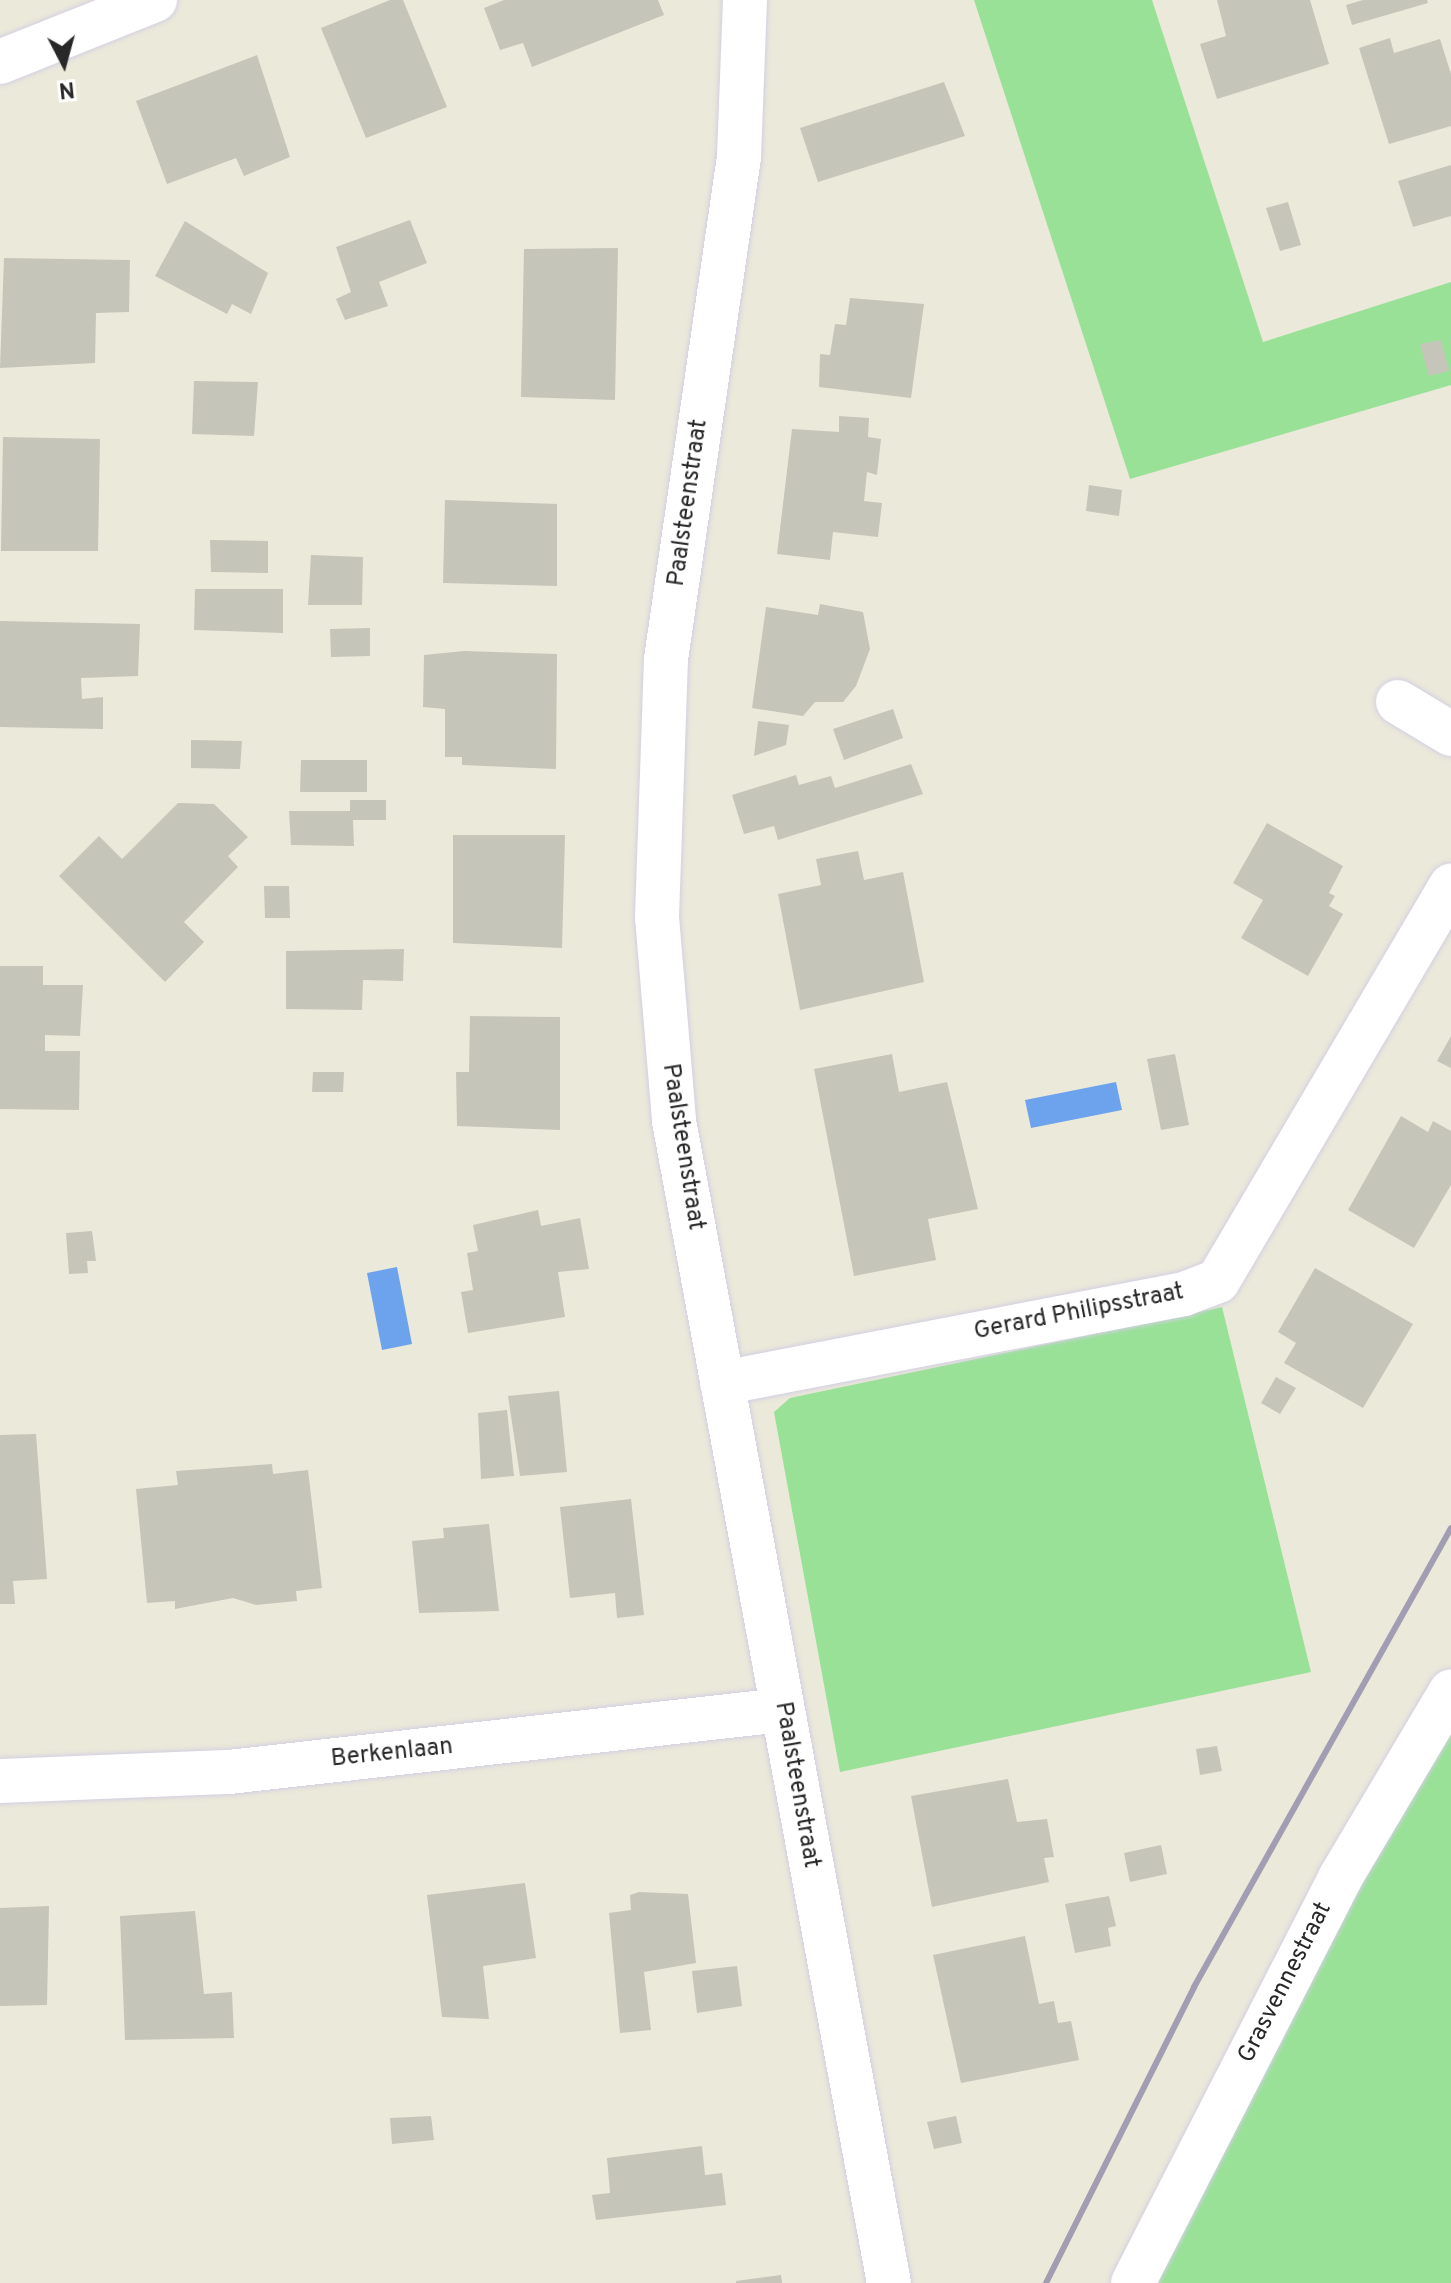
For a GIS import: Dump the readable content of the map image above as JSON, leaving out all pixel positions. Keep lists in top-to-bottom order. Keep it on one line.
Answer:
{"streets":{"street":["Paalsteenstraat","Gerard Philipsstraat","Berkenlaan","Grasvennestraat"]},"crossings":[["Paalsteenstraat","Gerard Philipsstraat"],["Paalsteenstraat","Berkenlaan"]],"north":"bottom"}
